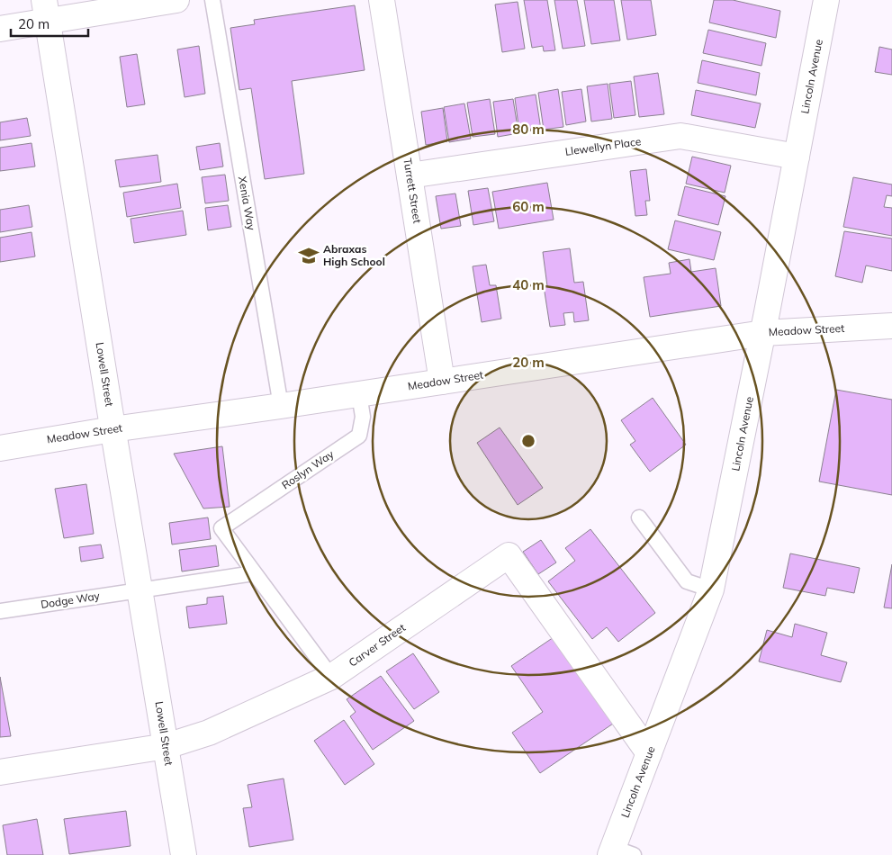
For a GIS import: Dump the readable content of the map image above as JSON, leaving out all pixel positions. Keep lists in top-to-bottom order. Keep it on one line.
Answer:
{"streets":{"street":["Lincoln Avenue","Llewellyn Place","Turrett Street","Meadow Street","Lowell Street","Carver Street"],"lane":["Xenia Way","Roslyn Way","Dodge Way"]},"crossings":[["Lincoln Avenue","Llewellyn Place"],["Lincoln Avenue","Meadow Street"],["Lincoln Avenue","Carver Street"],["Llewellyn Place","Turrett Street"],["Turrett Street","Meadow Street"],["Xenia Way","Meadow Street"],["Meadow Street","Lowell Street"],["Meadow Street","Roslyn Way"],["Lowell Street","Dodge Way"],["Lowell Street","Carver Street"],["Roslyn Way","Dodge Way"]],"places":{"school or university":["Abraxas High School"]},"scale_bar":"20 m","rings":["80 m","60 m","40 m","20 m"]}
